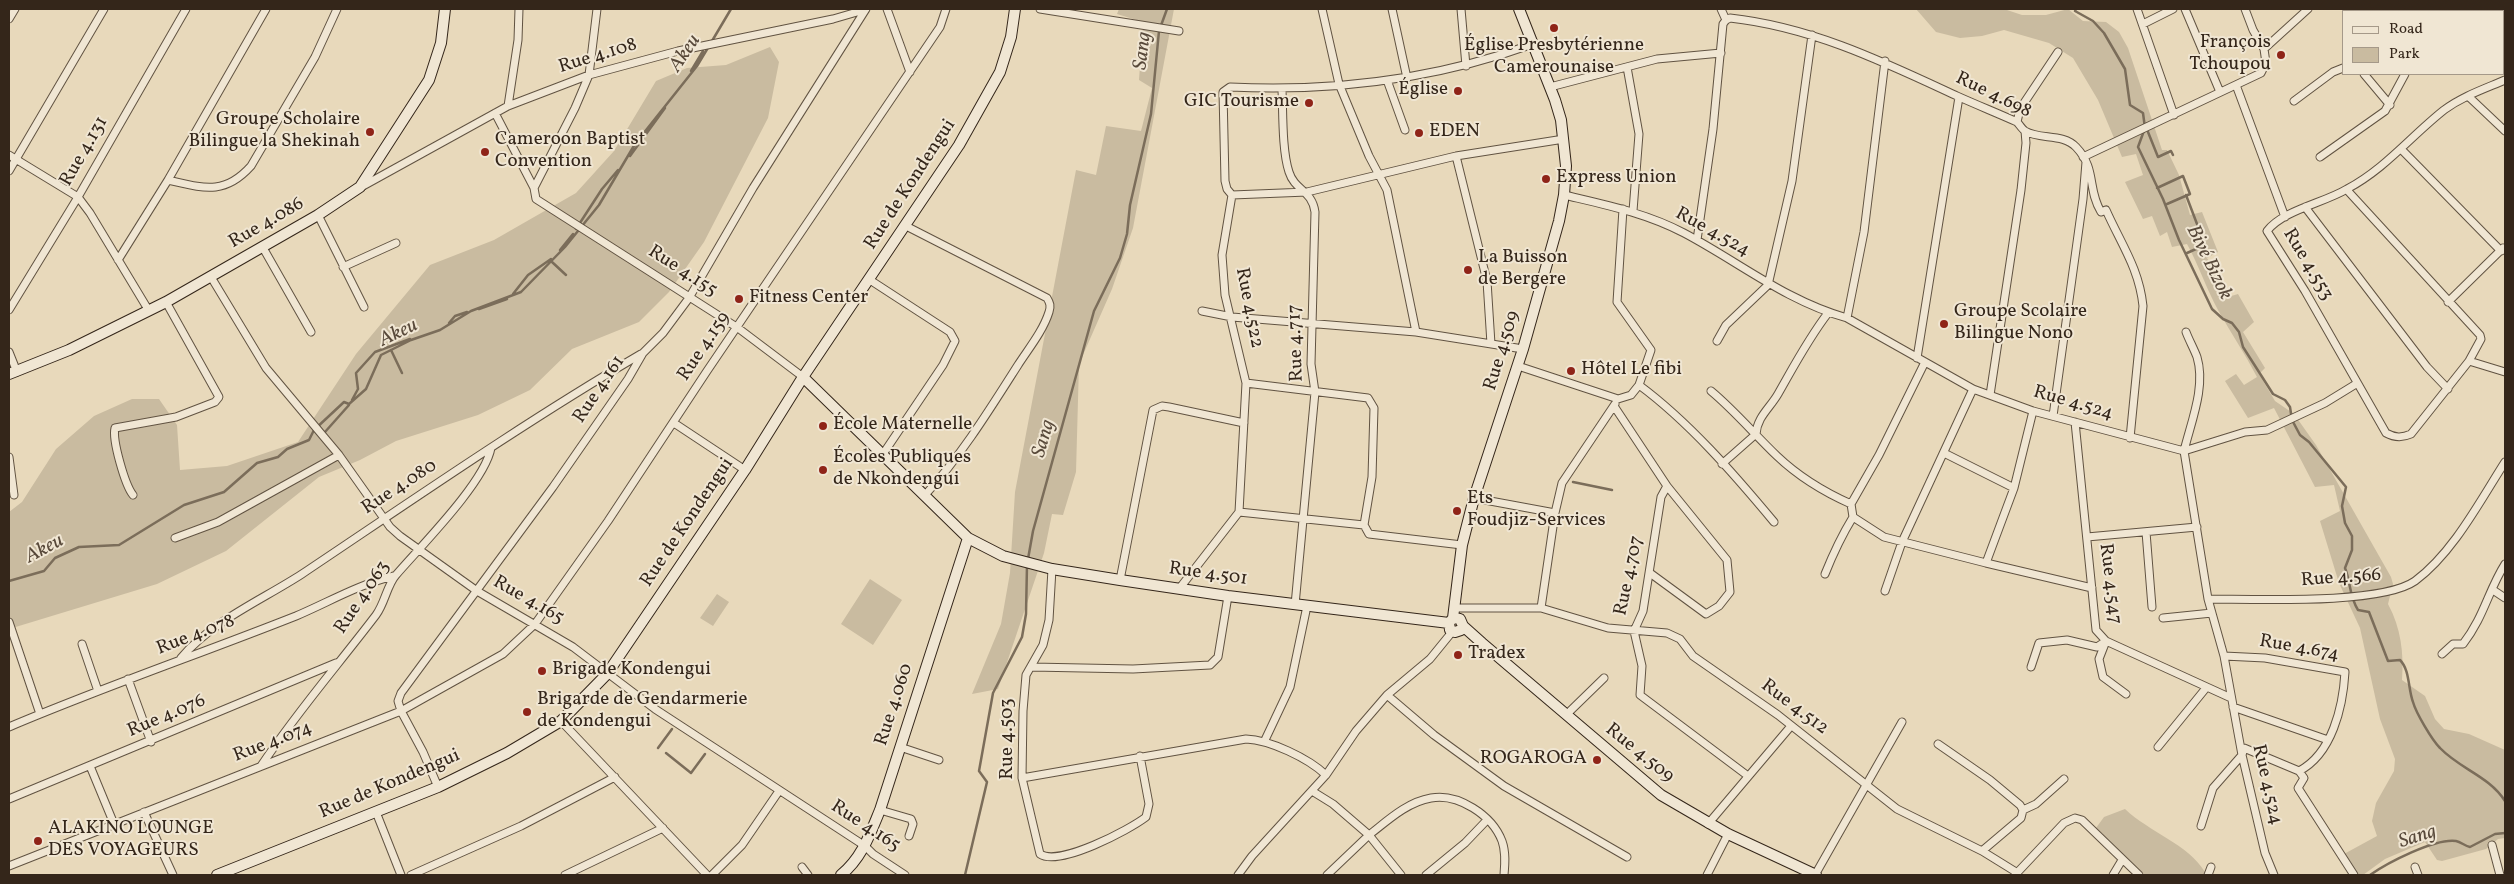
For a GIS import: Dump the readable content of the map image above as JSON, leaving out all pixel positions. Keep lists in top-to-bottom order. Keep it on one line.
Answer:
{"streets":{"street":["Rue 4.108","Rue 4.698","Rue 4.131","Rue de Kondengui","Rue 4.086","Rue 4.524","Rue 4.553","Rue 4.155","Rue 4.522","Rue 4.717","Rue 4.159","Rue 4.509","Rue 4.161","Rue 4.080","Rue 4.501","Rue 4.707","Rue 4.566","Rue 4.547","Rue 4.063","Rue 4.165","Rue 4.078","Rue 4.674","Rue 4.060","Rue 4.512","Rue 4.076","Rue 4.503","Rue 4.074"]},"crossings":[["Rue 4.108","Rue 4.086"],["Rue 4.108","Rue 4.155"],["Rue 4.108","Rue 4.161"],["Rue de Kondengui","Rue 4.155"],["Rue de Kondengui","Rue 4.165"],["Rue 4.086","Rue 4.165"],["Rue 4.524","Rue 4.509"],["Rue 4.524","Rue 4.566"],["Rue 4.524","Rue 4.547"],["Rue 4.524","Rue 4.674"],["Rue 4.155","Rue 4.159"],["Rue 4.155","Rue 4.161"],["Rue 4.155","Rue 4.501"],["Rue 4.155","Rue 4.060"],["Rue 4.522","Rue 4.717"],["Rue 4.522","Rue 4.509"],["Rue 4.717","Rue 4.501"],["Rue 4.159","Rue 4.165"],["Rue 4.159","Rue 4.074"],["Rue 4.509","Rue 4.501"],["Rue 4.509","Rue 4.512"],["Rue 4.161","Rue 4.080"],["Rue 4.161","Rue 4.165"],["Rue 4.161","Rue 4.074"],["Rue 4.080","Rue 4.063"],["Rue 4.080","Rue 4.165"],["Rue 4.080","Rue 4.078"],["Rue 4.501","Rue 4.060"],["Rue 4.501","Rue 4.512"],["Rue 4.501","Rue 4.503"],["Rue 4.707","Rue 4.512"],["Rue 4.063","Rue 4.165"],["Rue 4.063","Rue 4.078"],["Rue 4.063","Rue 4.076"],["Rue 4.063","Rue 4.074"],["Rue 4.165","Rue 4.060"],["Rue 4.165","Rue 4.074"]],"water":["Sang","Akeu","Bivé Bizok"],"places":["Église Presbytérienne Camerounaise","François Tchoupou","Église","GIC Tourisme","Groupe Scholaire Bilingue la Shekinah","EDEN","Cameroon Baptist Convention","Express Union","La Buisson de Bergere","Fitness Center","Groupe Scolaire Bilingue Nono","Hôtel Le fibi","École Maternelle","Écoles Publiques de Nkondengui","Ets Foudjiz-Services","Tradex","Brigade Kondengui","Brigarde de Gendarmerie de Kondengui","ROGAROGA","ALAKINO LOUNGE DES VOYAGEURS"],"legend":["Road","Park"]}
